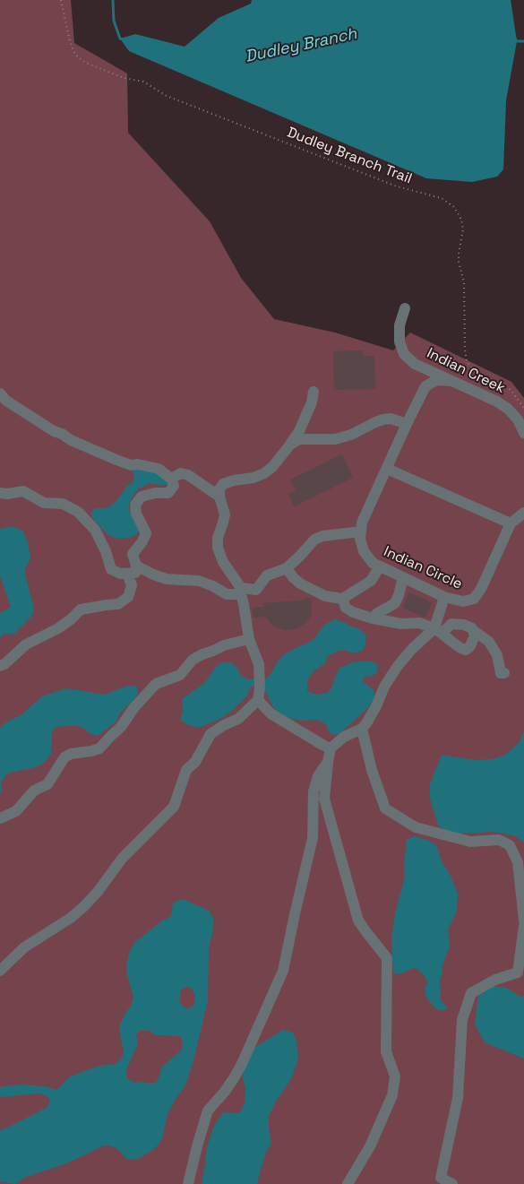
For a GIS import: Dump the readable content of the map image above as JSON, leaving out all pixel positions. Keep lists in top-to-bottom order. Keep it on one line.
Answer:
{"streets":{"lane":["Indian Creek","Indian Circle"],"path":["Dudley Branch Trail"]},"crossings":[["Indian Creek","Indian Circle"]],"water":["Dudley Branch"]}
